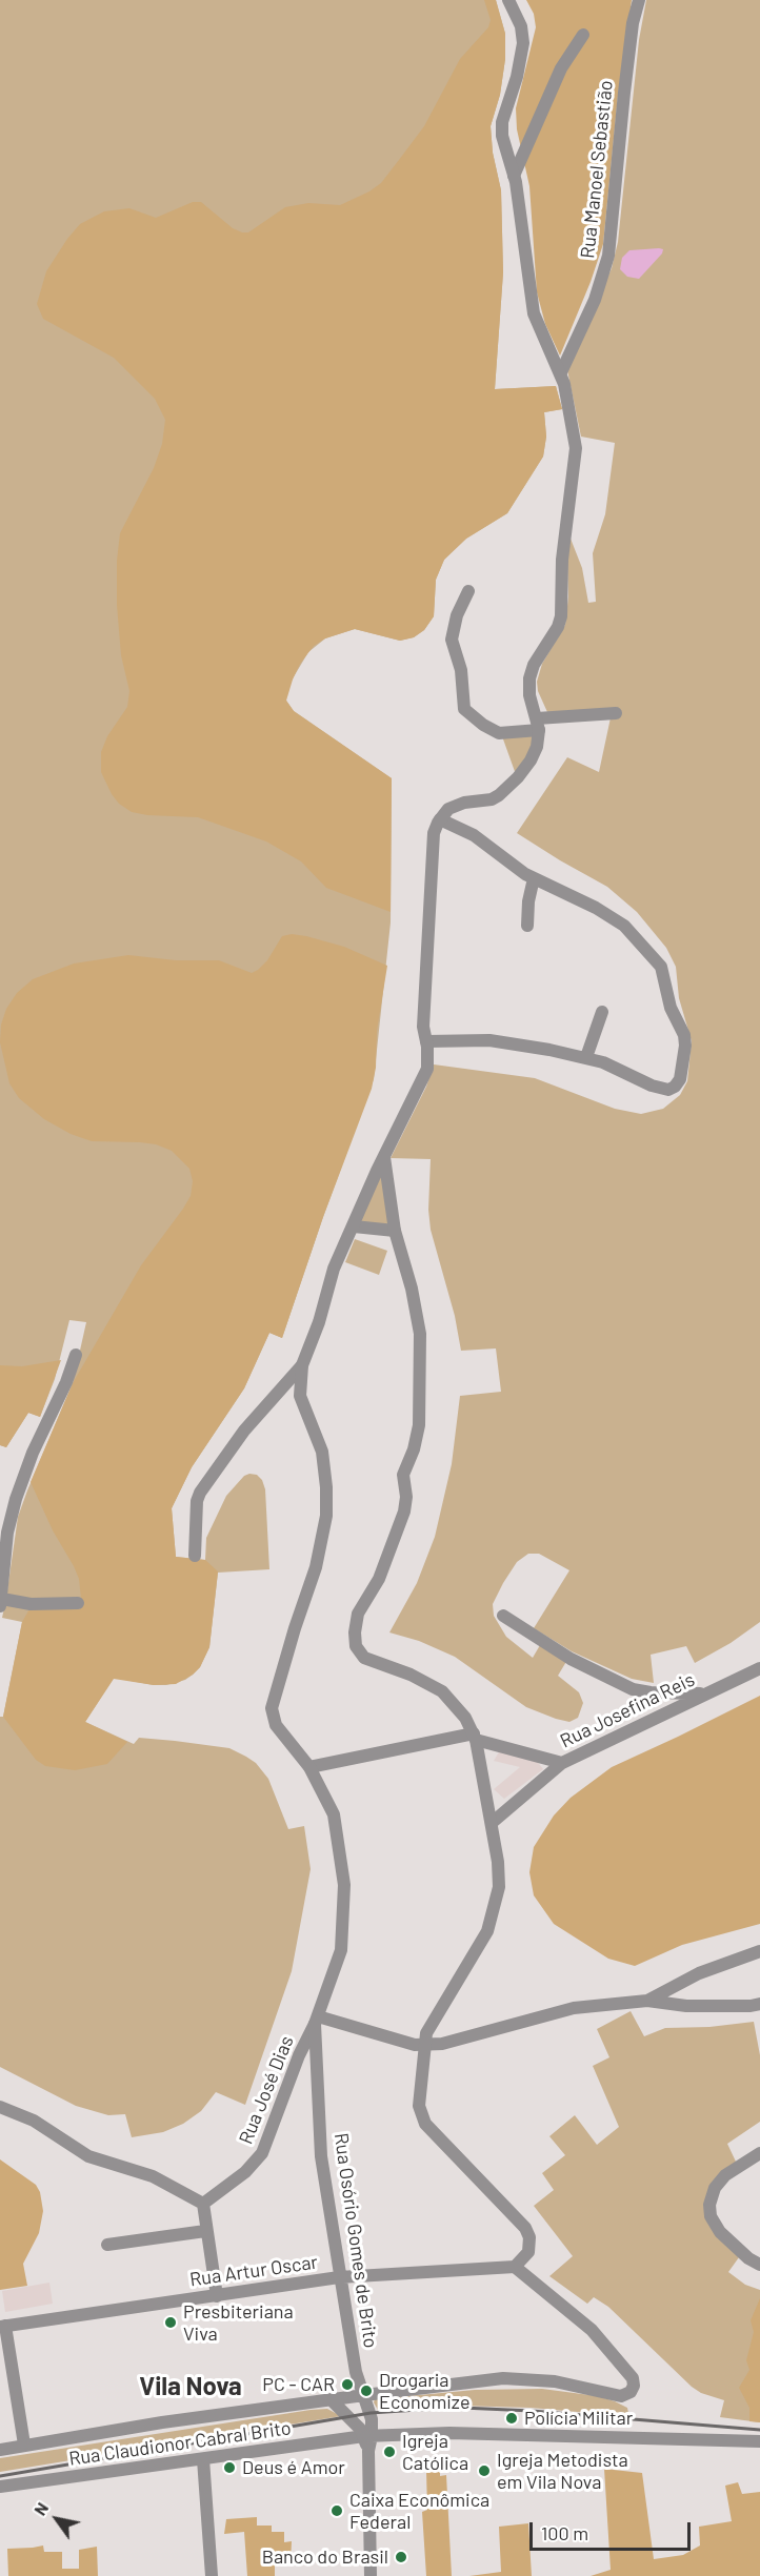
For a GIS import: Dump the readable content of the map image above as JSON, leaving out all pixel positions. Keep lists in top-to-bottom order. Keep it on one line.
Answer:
{"streets":{"street":["Rua Manoel Sebastião","Rua Josefina Reis","Rua José Dias","Rua Osório Gomes de Brito","Rua Artur Oscar","Rua Claudionor Cabral Brito"]},"crossings":[["Rua José Dias","Rua Osório Gomes de Brito"],["Rua Osório Gomes de Brito","Rua Artur Oscar"],["Rua Osório Gomes de Brito","Rua Claudionor Cabral Brito"]],"districts":["Vila Nova"],"places":["Presbiteriana Viva","PC - CAR","Drogaria Economize","Polícia Militar","Igreja Católica","Deus é Amor","Igreja Metodista em Vila Nova","Caixa Econômica Federal","Banco do Brasil"],"scale_bar":"100 m","north":"top left"}
